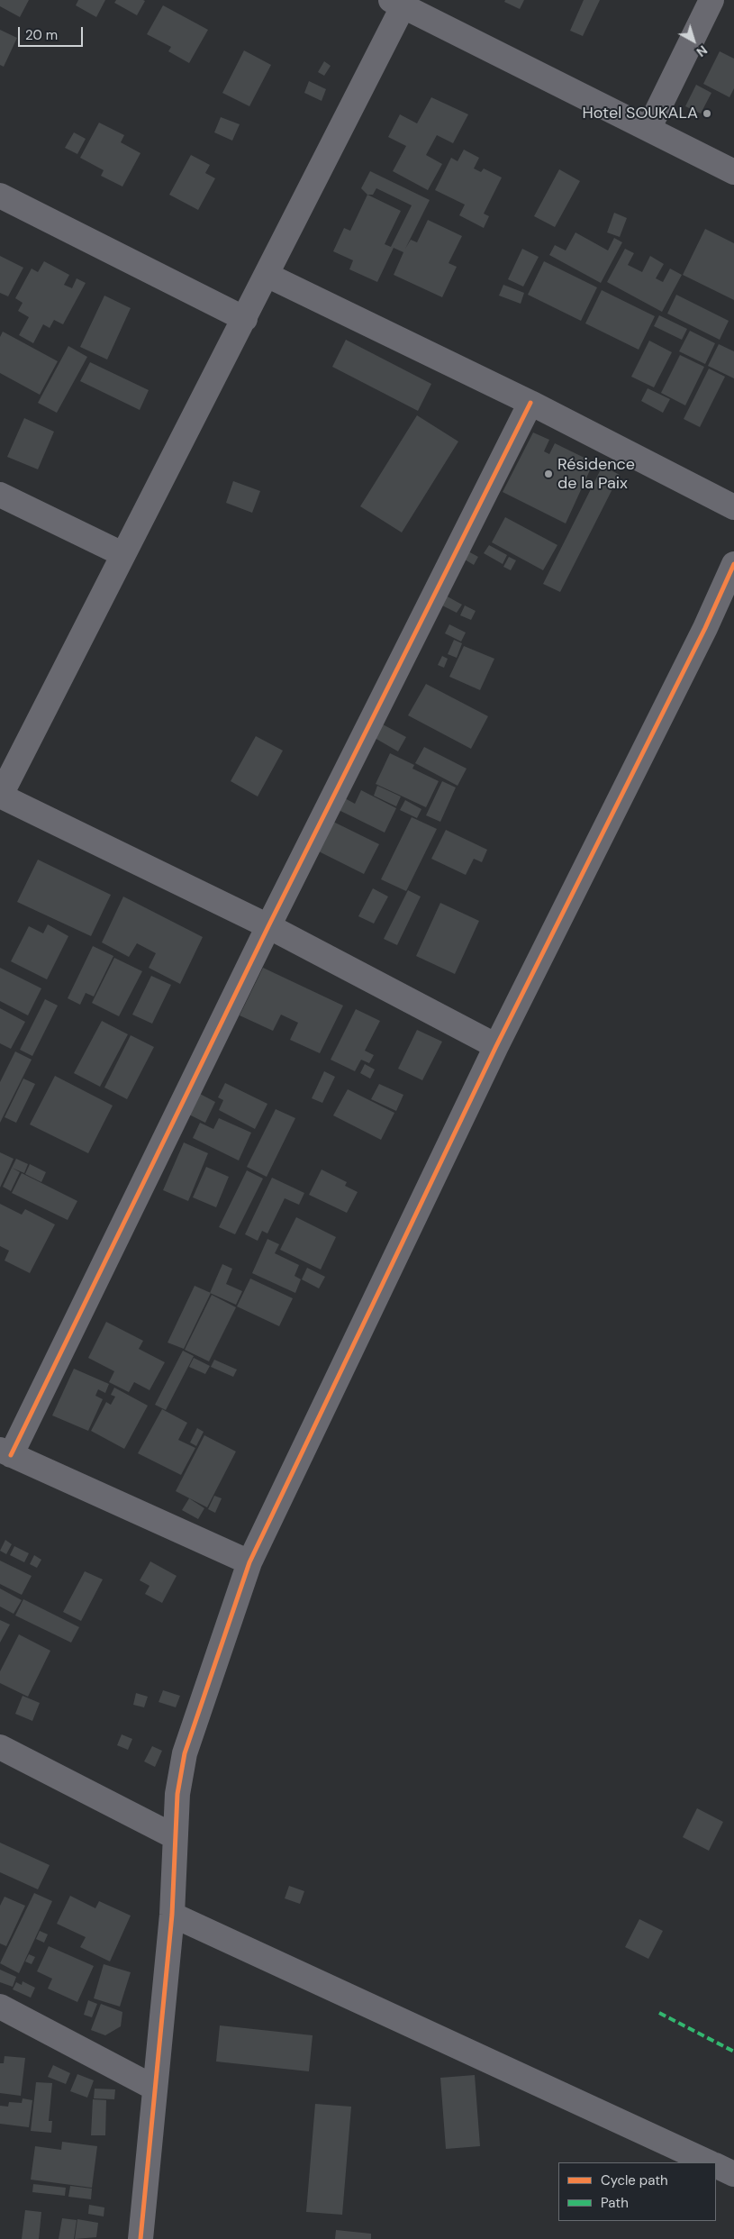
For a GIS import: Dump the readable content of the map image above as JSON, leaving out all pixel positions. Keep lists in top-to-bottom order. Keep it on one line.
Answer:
{"places":["Hotel SOUKALA","Résidence de la Paix"],"legend":["Cycle path","Path"],"scale_bar":"20 m","north":"bottom right"}
